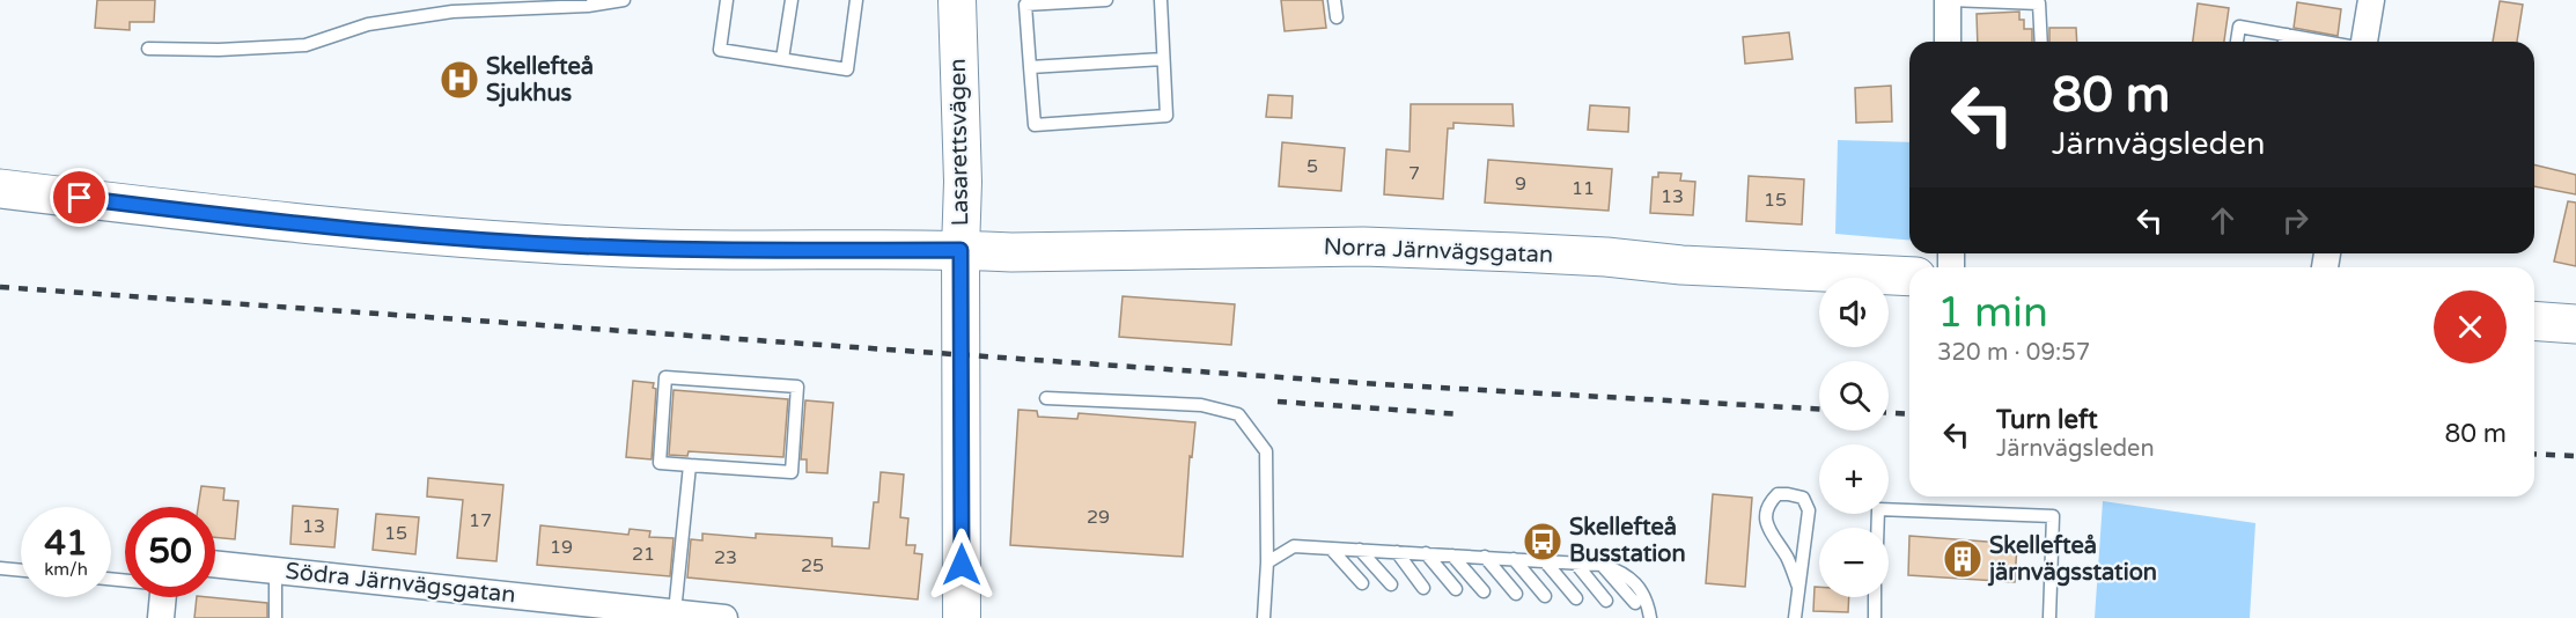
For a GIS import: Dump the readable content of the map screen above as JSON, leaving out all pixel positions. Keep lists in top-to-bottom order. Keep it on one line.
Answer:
{"streets":{"main road":["Lasarettsvägen","Norra Järnvägsgatan"],"street":["Södra Järnvägsgatan"]},"crossings":[["Lasarettsvägen","Norra Järnvägsgatan"]],"places":{"hospital":["Skellefteå Sjukhus"],"bus stop":["Skellefteå Busstation"],"building":["Skellefteå järnvägsstation"]},"house_numbers":["5","7","9","11","13","15","29","17","13","15","19","21","23","25"],"page":{"turn":["80 m","Järnvägsleden"],"heading":["1 min","320 m · 09:57"],"map_buttons":["+","−"],"list":[{"name":"Turn left","note":"Järnvägsleden","value":"80 m"}],"speed":"41 km/h","limit":"50"}}
